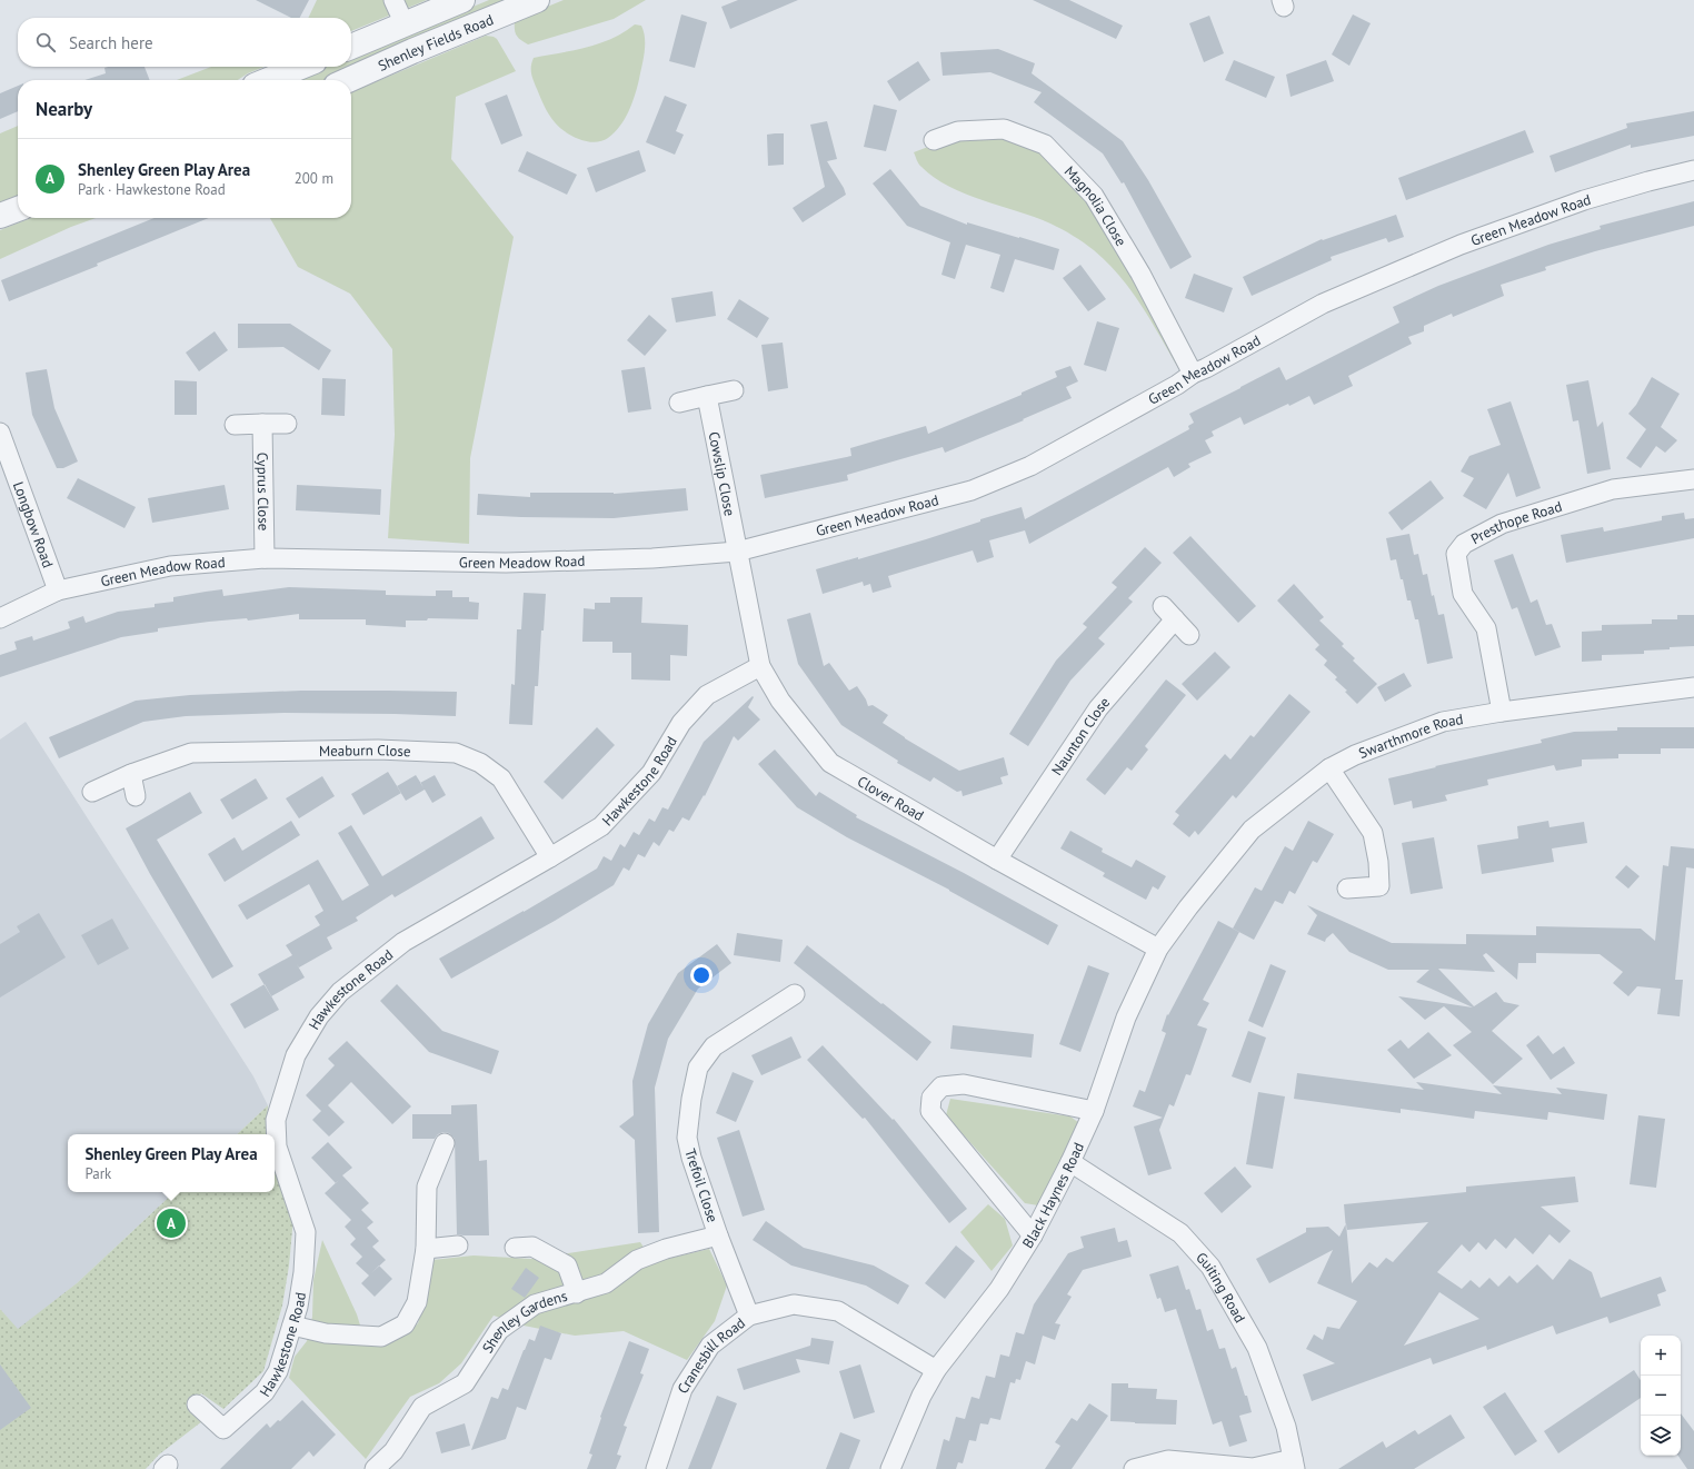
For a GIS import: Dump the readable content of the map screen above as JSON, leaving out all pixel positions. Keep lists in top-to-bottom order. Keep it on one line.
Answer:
{"streets":{"street":["Shenley Fields Road","Magnolia Close","Green Meadow Road","Cowslip Close","Cyprus Close","Presthope Road","Longbow Road","Naunton Close","Swarthmore Road","Meaburn Close","Hawkestone Road","Clover Road","Trefoil Close","Black Haynes Road","Guiting Road","Shenley Gardens","Cranesbill Road"]},"crossings":[["Magnolia Close","Green Meadow Road"],["Green Meadow Road","Cowslip Close"],["Green Meadow Road","Cyprus Close"],["Green Meadow Road","Longbow Road"],["Green Meadow Road","Clover Road"],["Cowslip Close","Clover Road"],["Presthope Road","Swarthmore Road"],["Naunton Close","Clover Road"],["Swarthmore Road","Black Haynes Road"],["Meaburn Close","Hawkestone Road"],["Hawkestone Road","Clover Road"],["Clover Road","Black Haynes Road"],["Trefoil Close","Shenley Gardens"],["Trefoil Close","Cranesbill Road"],["Black Haynes Road","Guiting Road"],["Black Haynes Road","Cranesbill Road"]],"page":{"search":"Search here","heading":"Nearby","list":[{"mark":"A","name":"Shenley Green Play Area","note":"Park · Hawkestone Road","value":"200 m"}],"popup":["Shenley Green Play Area","Park"],"pins":"A","map_buttons":["+","−"]}}
